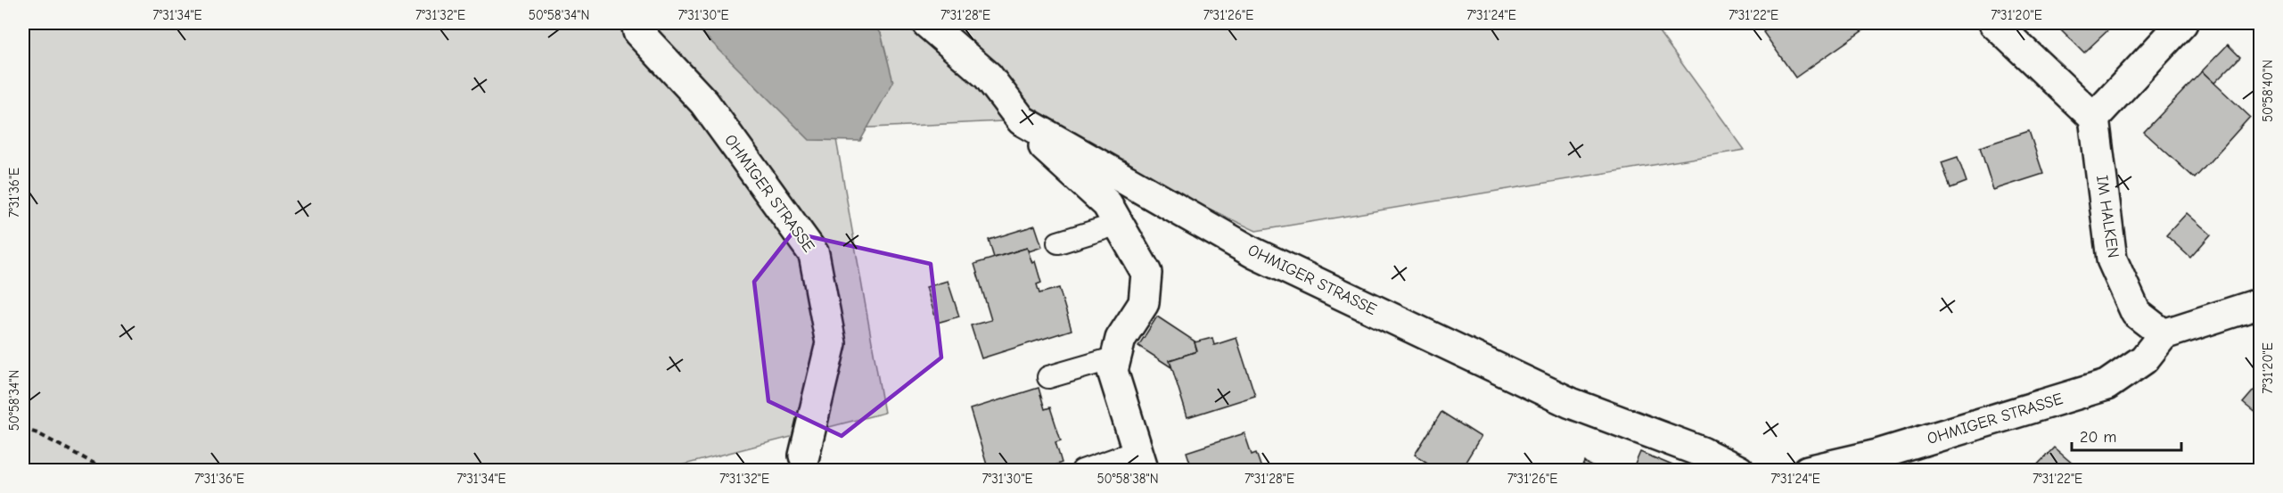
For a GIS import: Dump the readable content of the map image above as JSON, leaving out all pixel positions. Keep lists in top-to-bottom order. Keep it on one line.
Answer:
{"streets":{"street":["OHMIGER STRASSE","IM HALKEN"]},"crossings":[["OHMIGER STRASSE","IM HALKEN"]],"scale_bar":"20 m","coordinates":["7°31'34\"E","7°31'32\"E","50°58'34\"N","7°31'30\"E","7°31'28\"E","7°31'26\"E","7°31'24\"E","7°31'22\"E","7°31'20\"E","50°58'40\"N","7°31'36\"E","50°58'38\"N"]}
